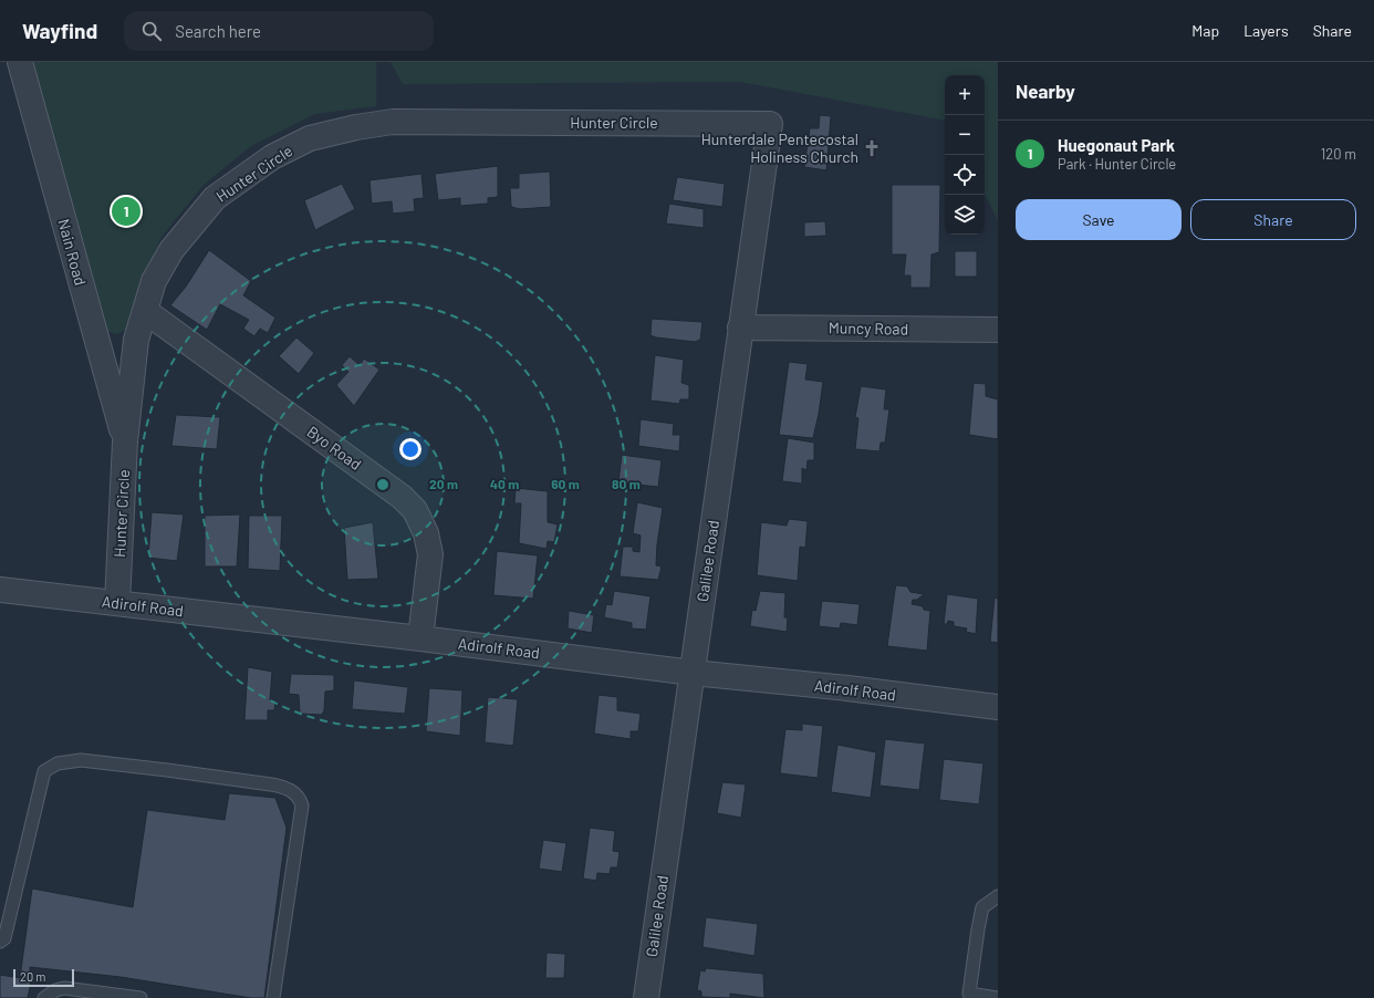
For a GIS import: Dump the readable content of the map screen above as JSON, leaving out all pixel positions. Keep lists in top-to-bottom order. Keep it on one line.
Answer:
{"streets":{"street":["Hunter Circle","Nain Road","Muncy Road","Byo Road","Galilee Road","Adirolf Road"]},"crossings":[["Hunter Circle","Nain Road"],["Hunter Circle","Byo Road"],["Hunter Circle","Galilee Road"],["Hunter Circle","Adirolf Road"],["Muncy Road","Galilee Road"],["Byo Road","Adirolf Road"],["Galilee Road","Adirolf Road"]],"places":{"church":["Hunterdale Pentecostal Holiness Church"]},"scale_bar":"20 m","page":{"header":"Wayfind","search":"Search here","nav":["Map","Layers","Share"],"heading":"Nearby","map_buttons":["+","−"],"list":[{"mark":"1","name":"Huegonaut Park","note":"Park · Hunter Circle","value":"120 m"}],"buttons":["Save","Share"],"pins":"1","scale":"20 m"},"rings":["20 m","40 m","60 m","80 m"]}
